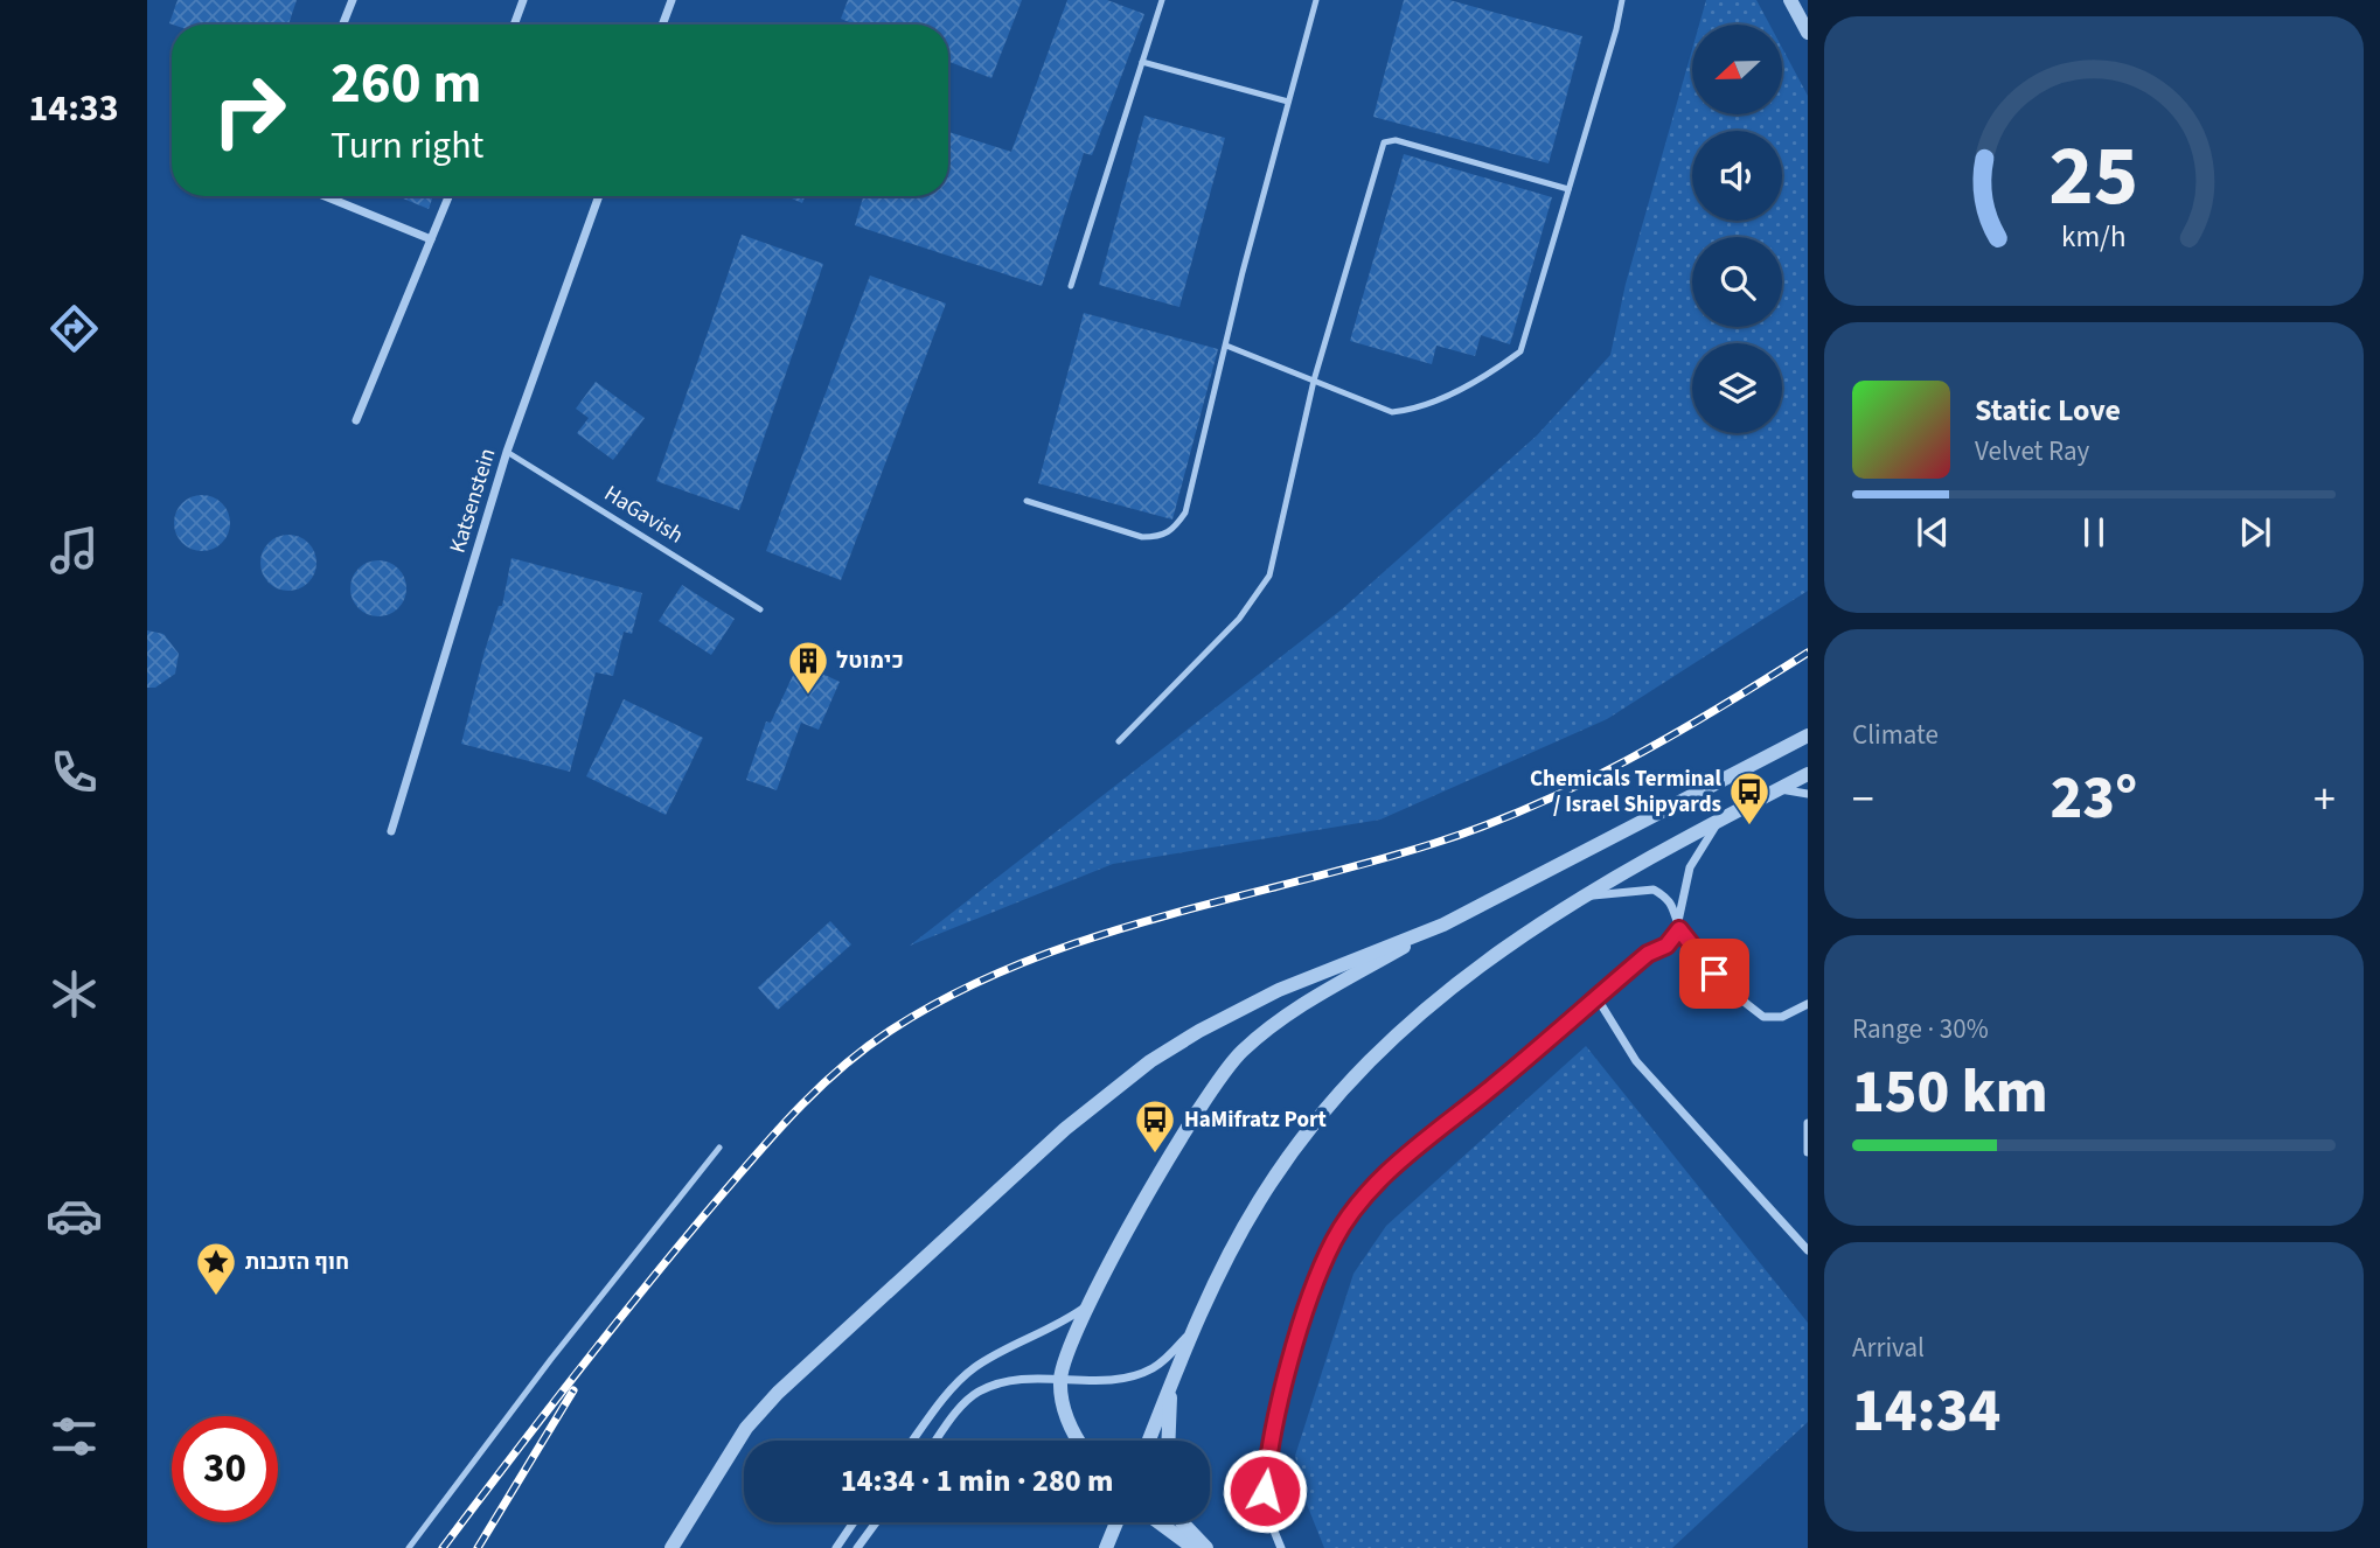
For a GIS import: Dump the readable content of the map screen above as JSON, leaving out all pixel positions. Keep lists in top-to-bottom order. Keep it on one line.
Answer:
{"streets":{"street":["Katsenstein"],"lane":["HaGavish"]},"crossings":[["Katsenstein","HaGavish"]],"places":{"building":["כימוטל"],"bus stop":["Chemicals Terminal / Israel Shipyards","HaMifratz Port"],"place":["חוף הזנבות"]},"north":"left","page":{"tabs":"14:33","turn":["260 m","Turn right"],"song":["Static Love","Velvet Ray"],"tile":["Climate",["Range · 30%","150 km"],["Arrival","14:34"]],"heat":["−","23°","+"],"limit":"30","trip":"14:34 · 1 min · 280 m","gauge":["25","km/h"]}}
